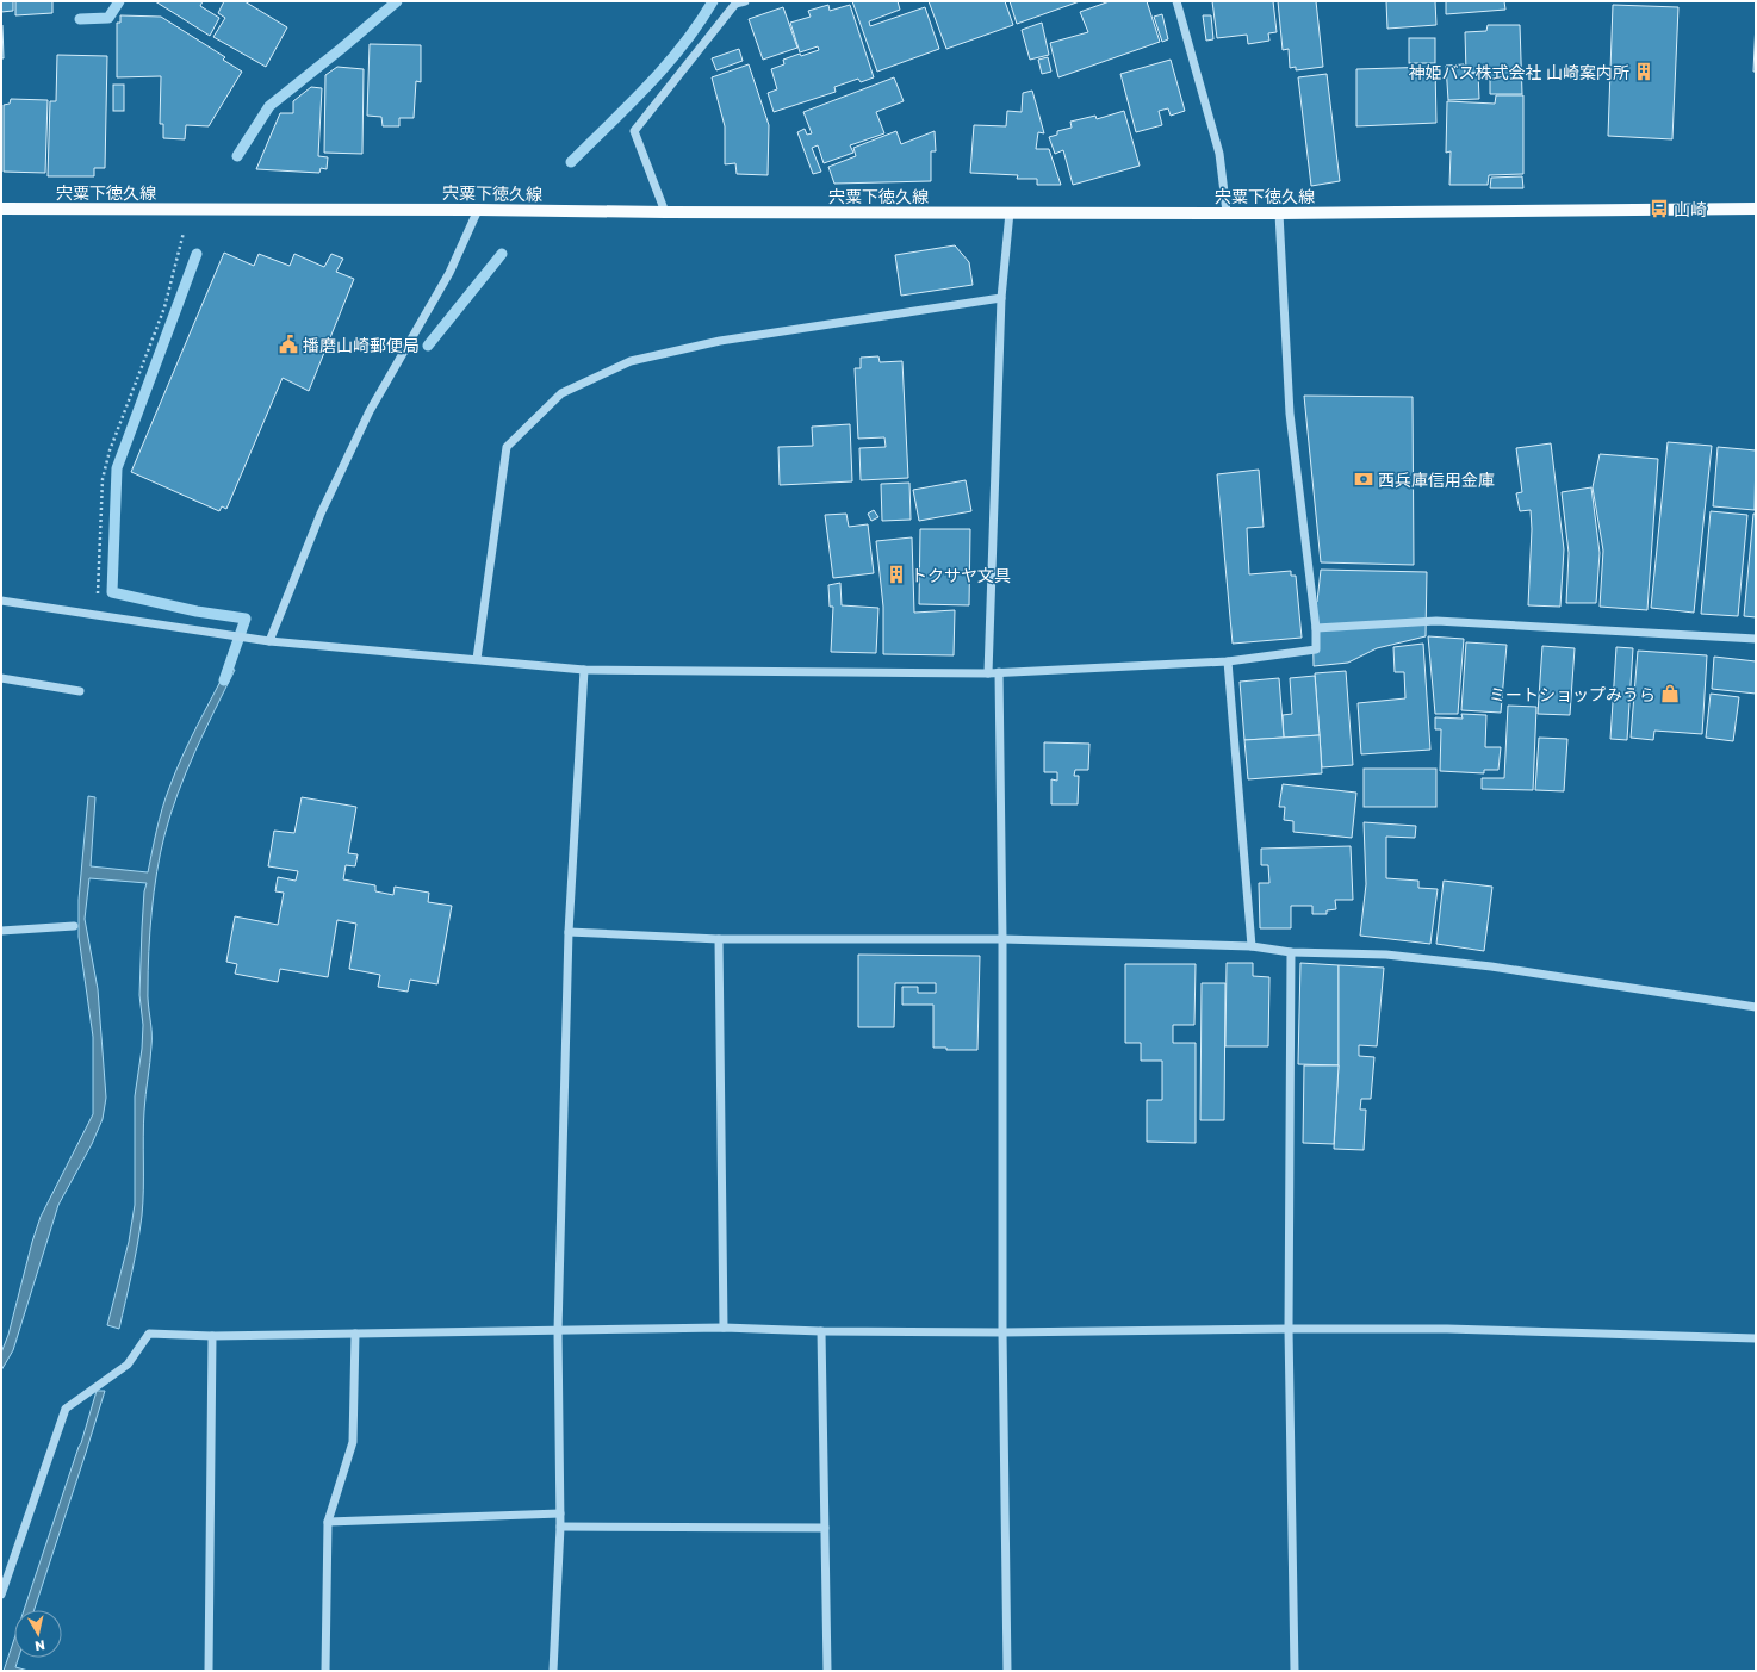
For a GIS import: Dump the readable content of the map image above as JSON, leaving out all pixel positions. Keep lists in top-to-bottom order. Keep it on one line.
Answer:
{"streets":{"main road":["宍粟下徳久線"]},"places":{"building":["神姫バス株式会社 山崎案内所","トクサヤ文具"],"bus stop":["山崎"],"public building":["播磨山崎郵便局"],"bank":["西兵庫信用金庫"],"shop":["ミートショップみうら"]},"north":"bottom"}
